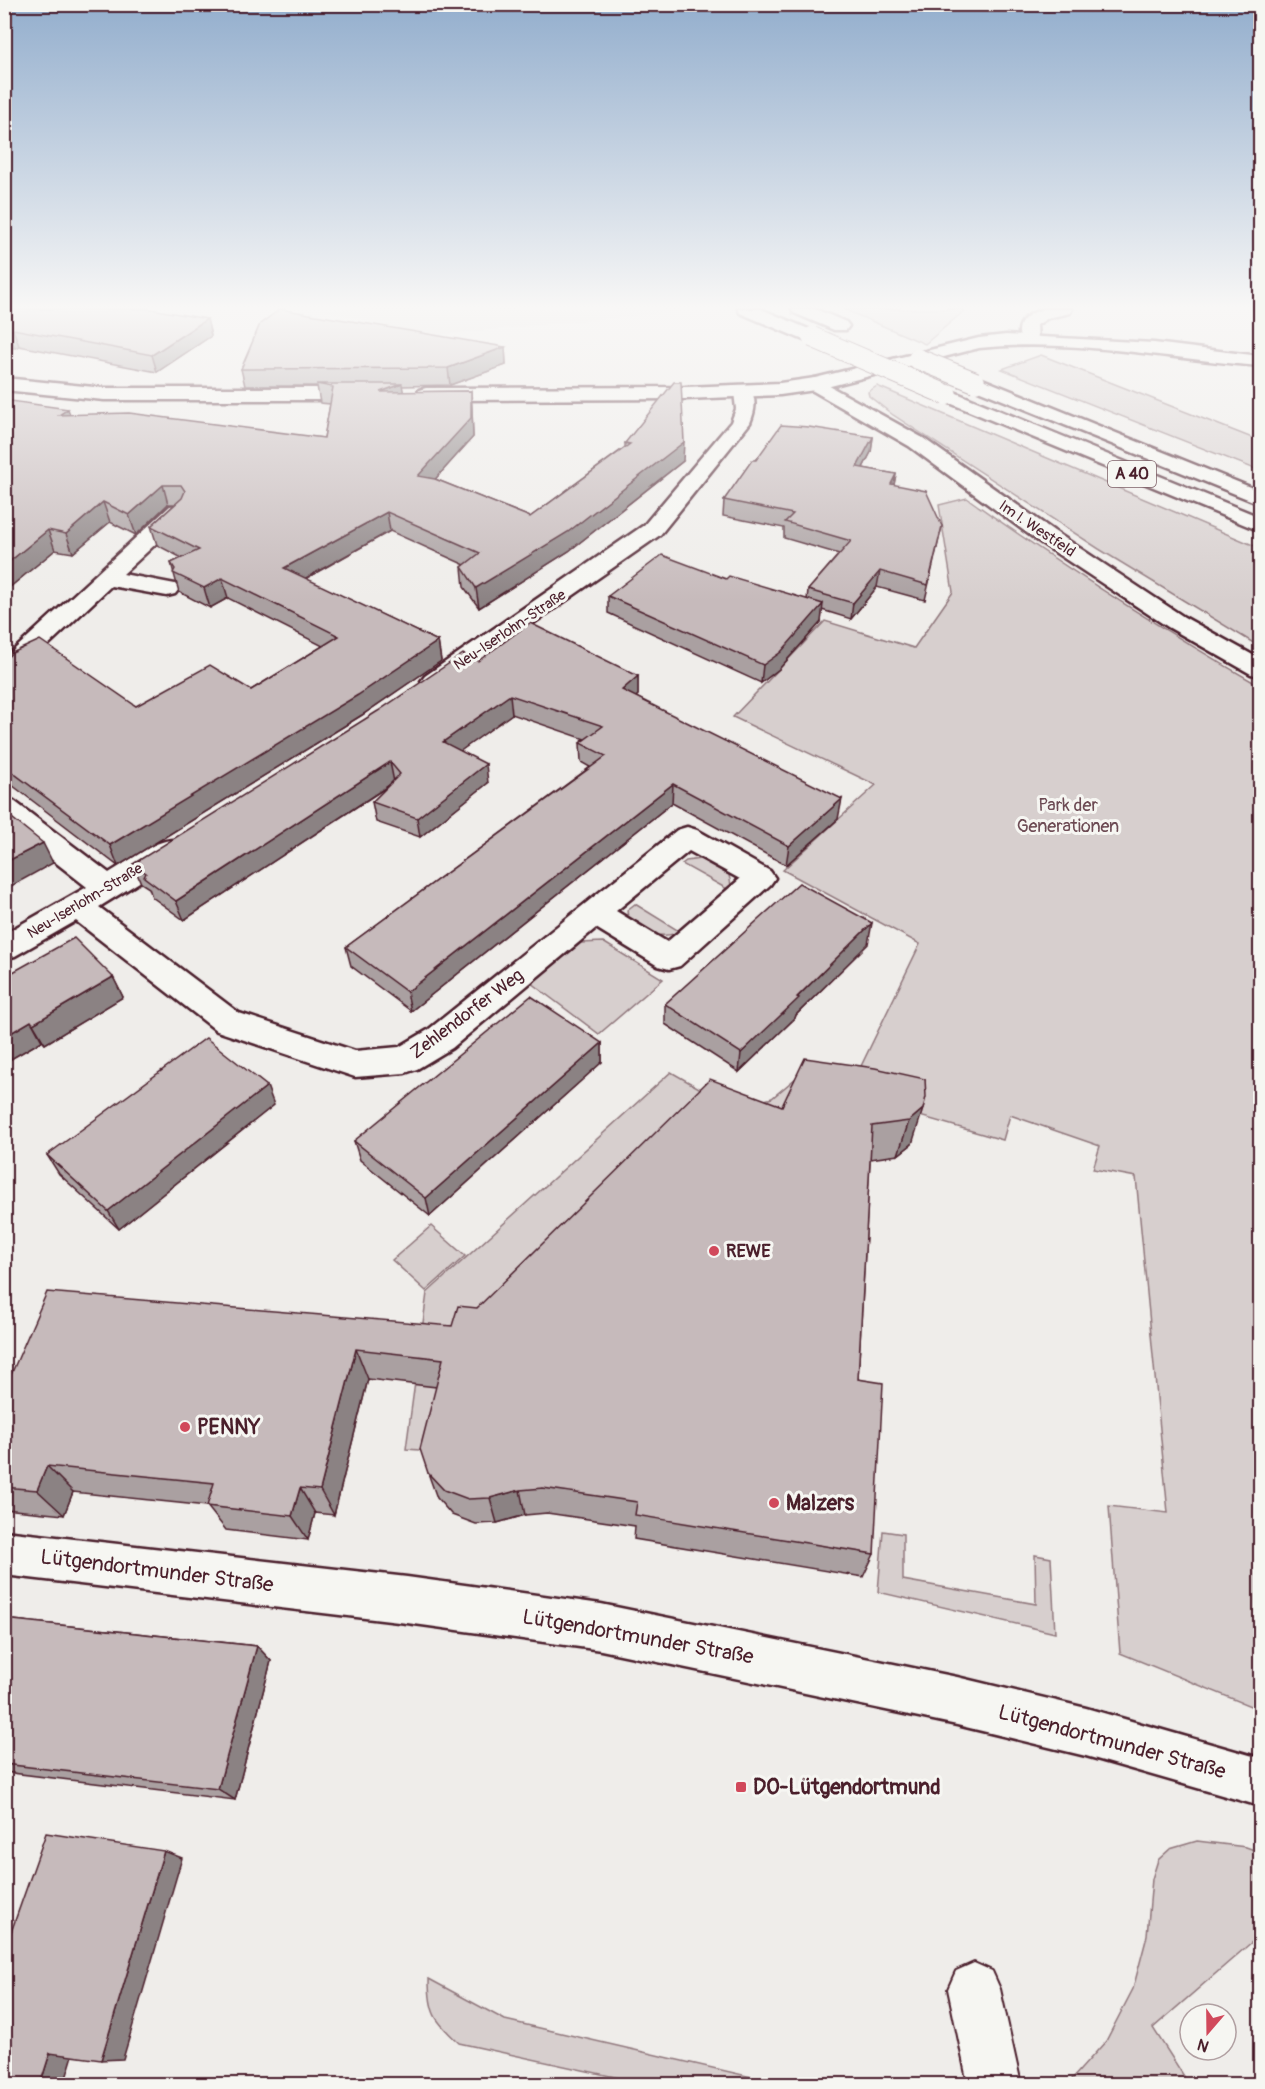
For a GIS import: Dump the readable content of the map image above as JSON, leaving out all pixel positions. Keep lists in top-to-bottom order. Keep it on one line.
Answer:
{"streets":{"main road":["A 40","Im I. Westfeld","Neu-Iserlohn-Straße","Zehlendorfer Weg","Lütgendortmunder Straße"]},"crossings":[["Neu-Iserlohn-Straße","Zehlendorfer Weg"]],"parks":["Park der Generationen"],"places":{"other":["REWE","PENNY","Malzers"],"transit":["DO-Lütgendortmund"]},"north":"bottom"}
